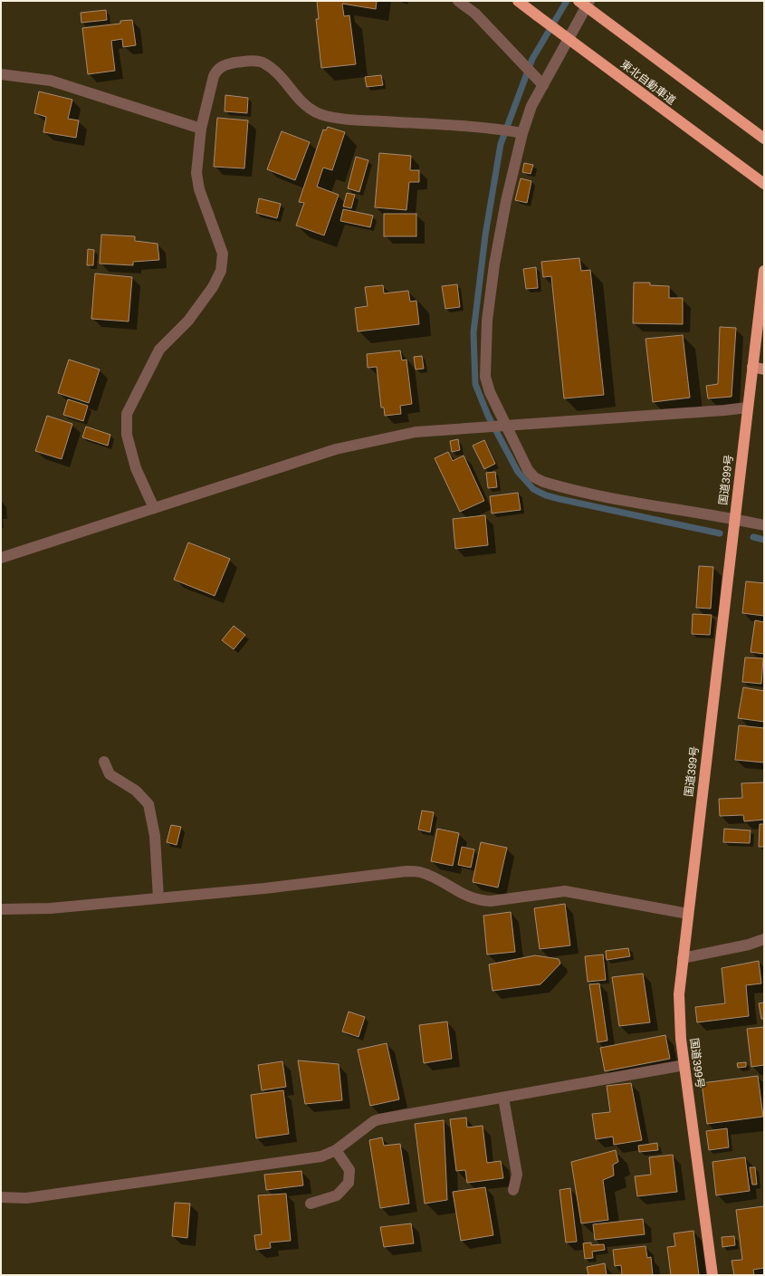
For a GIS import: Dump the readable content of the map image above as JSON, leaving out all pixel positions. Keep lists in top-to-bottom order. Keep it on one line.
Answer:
{"streets":{"highway":["東北自動車道","国道399号"]}}
